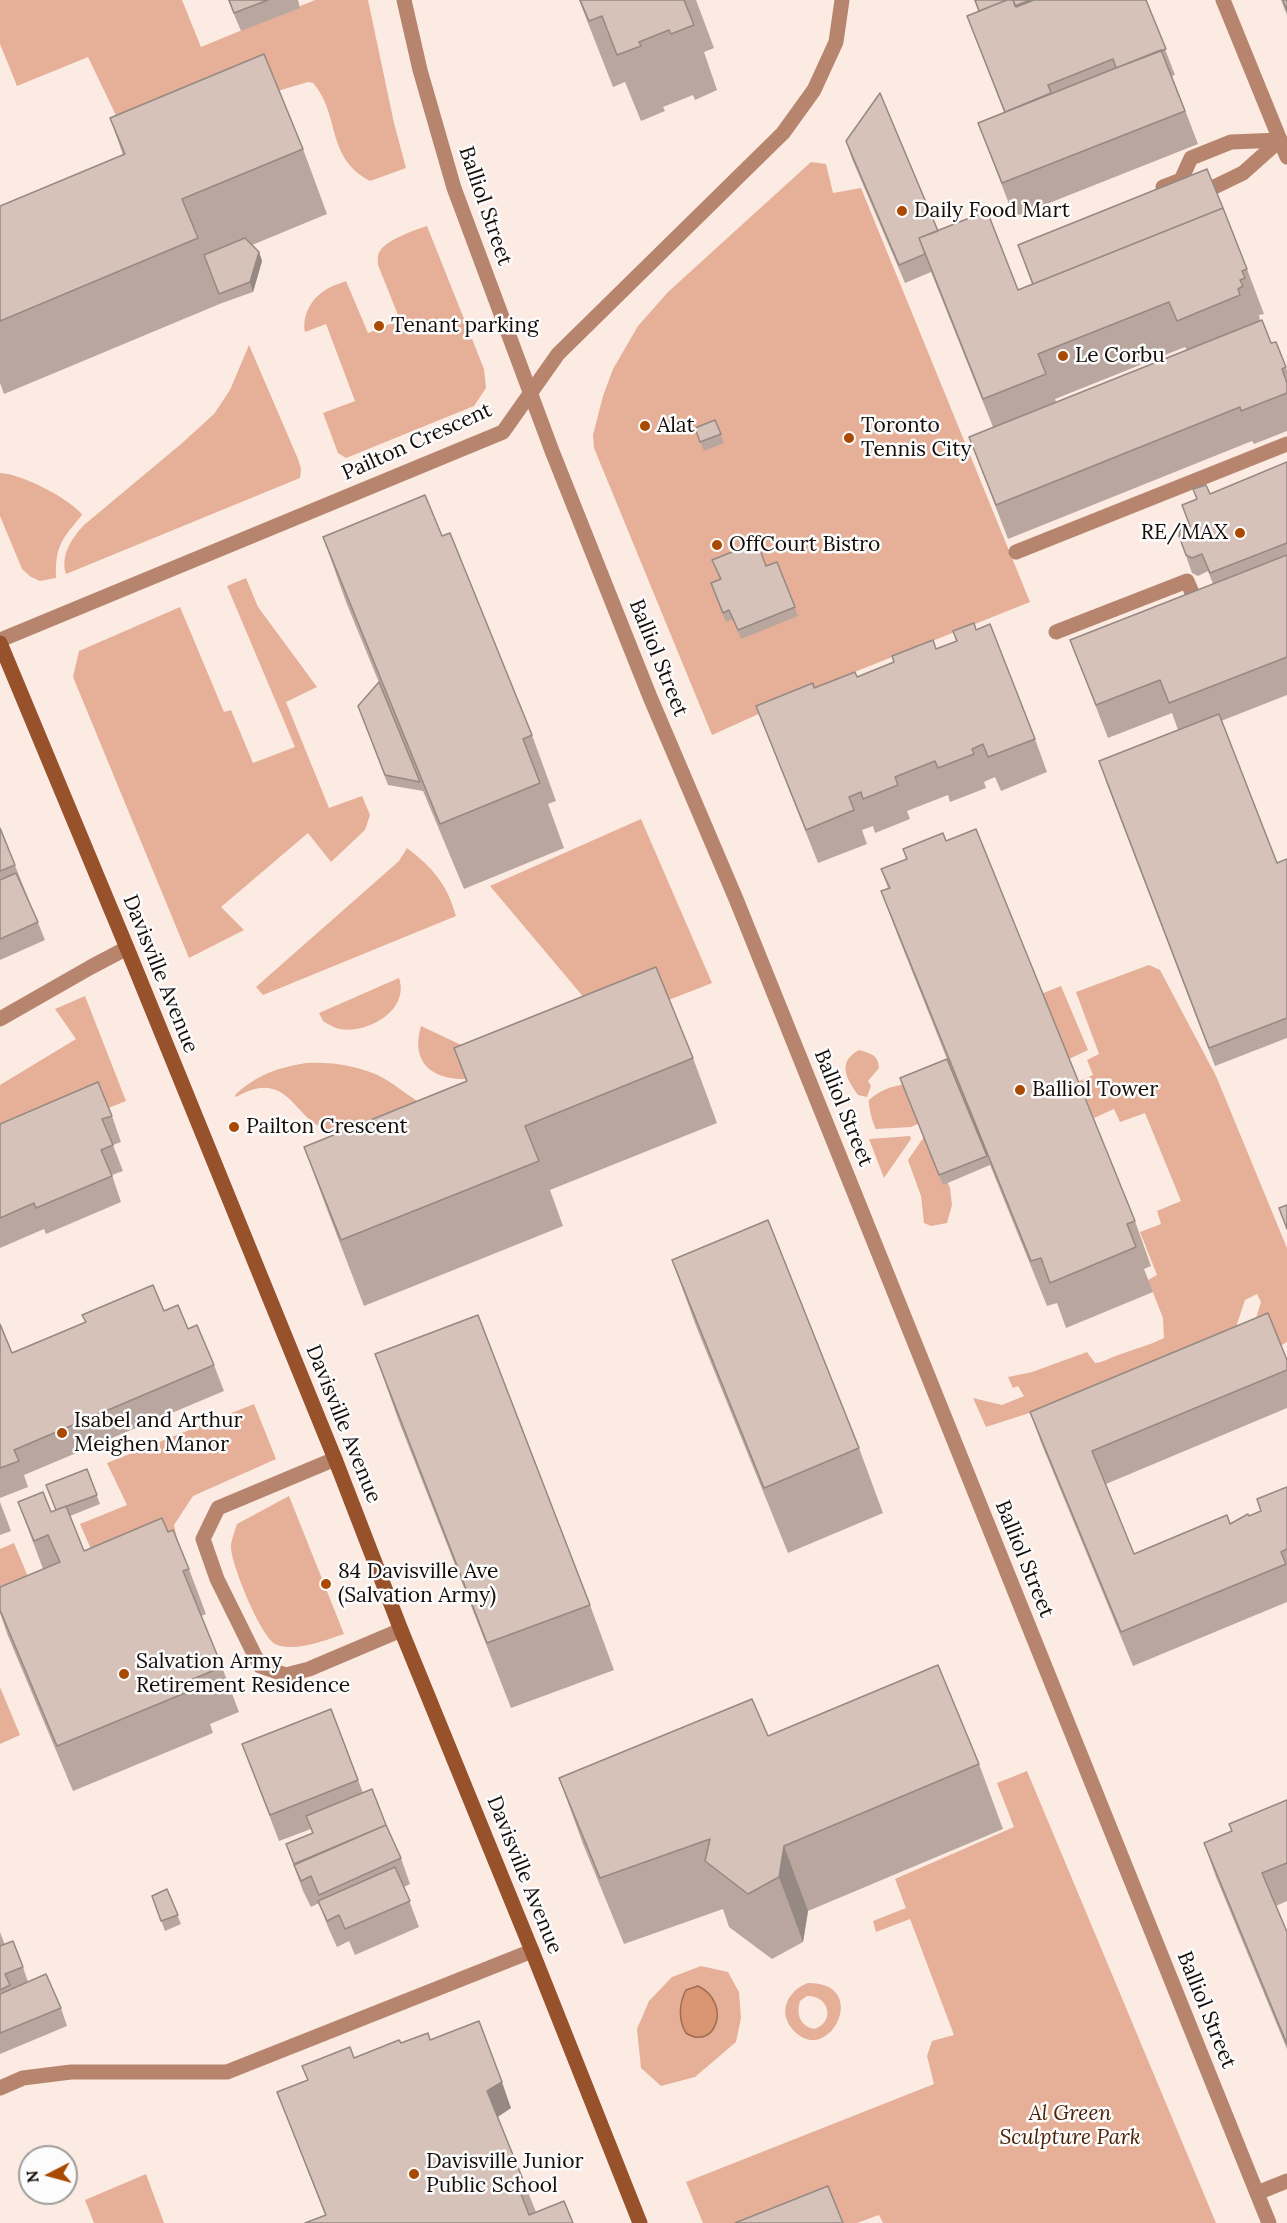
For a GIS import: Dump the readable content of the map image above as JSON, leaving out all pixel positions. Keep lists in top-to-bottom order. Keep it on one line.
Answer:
{"streets":{"street":["Balliol Street","Pailton Crescent","Davisville Avenue"]},"crossings":[["Balliol Street","Pailton Crescent"],["Pailton Crescent","Davisville Avenue"]],"parks":["Al Green Sculpture Park"],"places":["Daily Food Mart","Tenant parking","Le Corbu","Alat","Toronto Tennis City","RE/MAX","OffCourt Bistro","Balliol Tower","Pailton Crescent","Isabel and Arthur Meighen Manor","84 Davisville Ave (Salvation Army)","Salvation Army Retirement Residence","Davisville Junior Public School"],"north":"left"}
